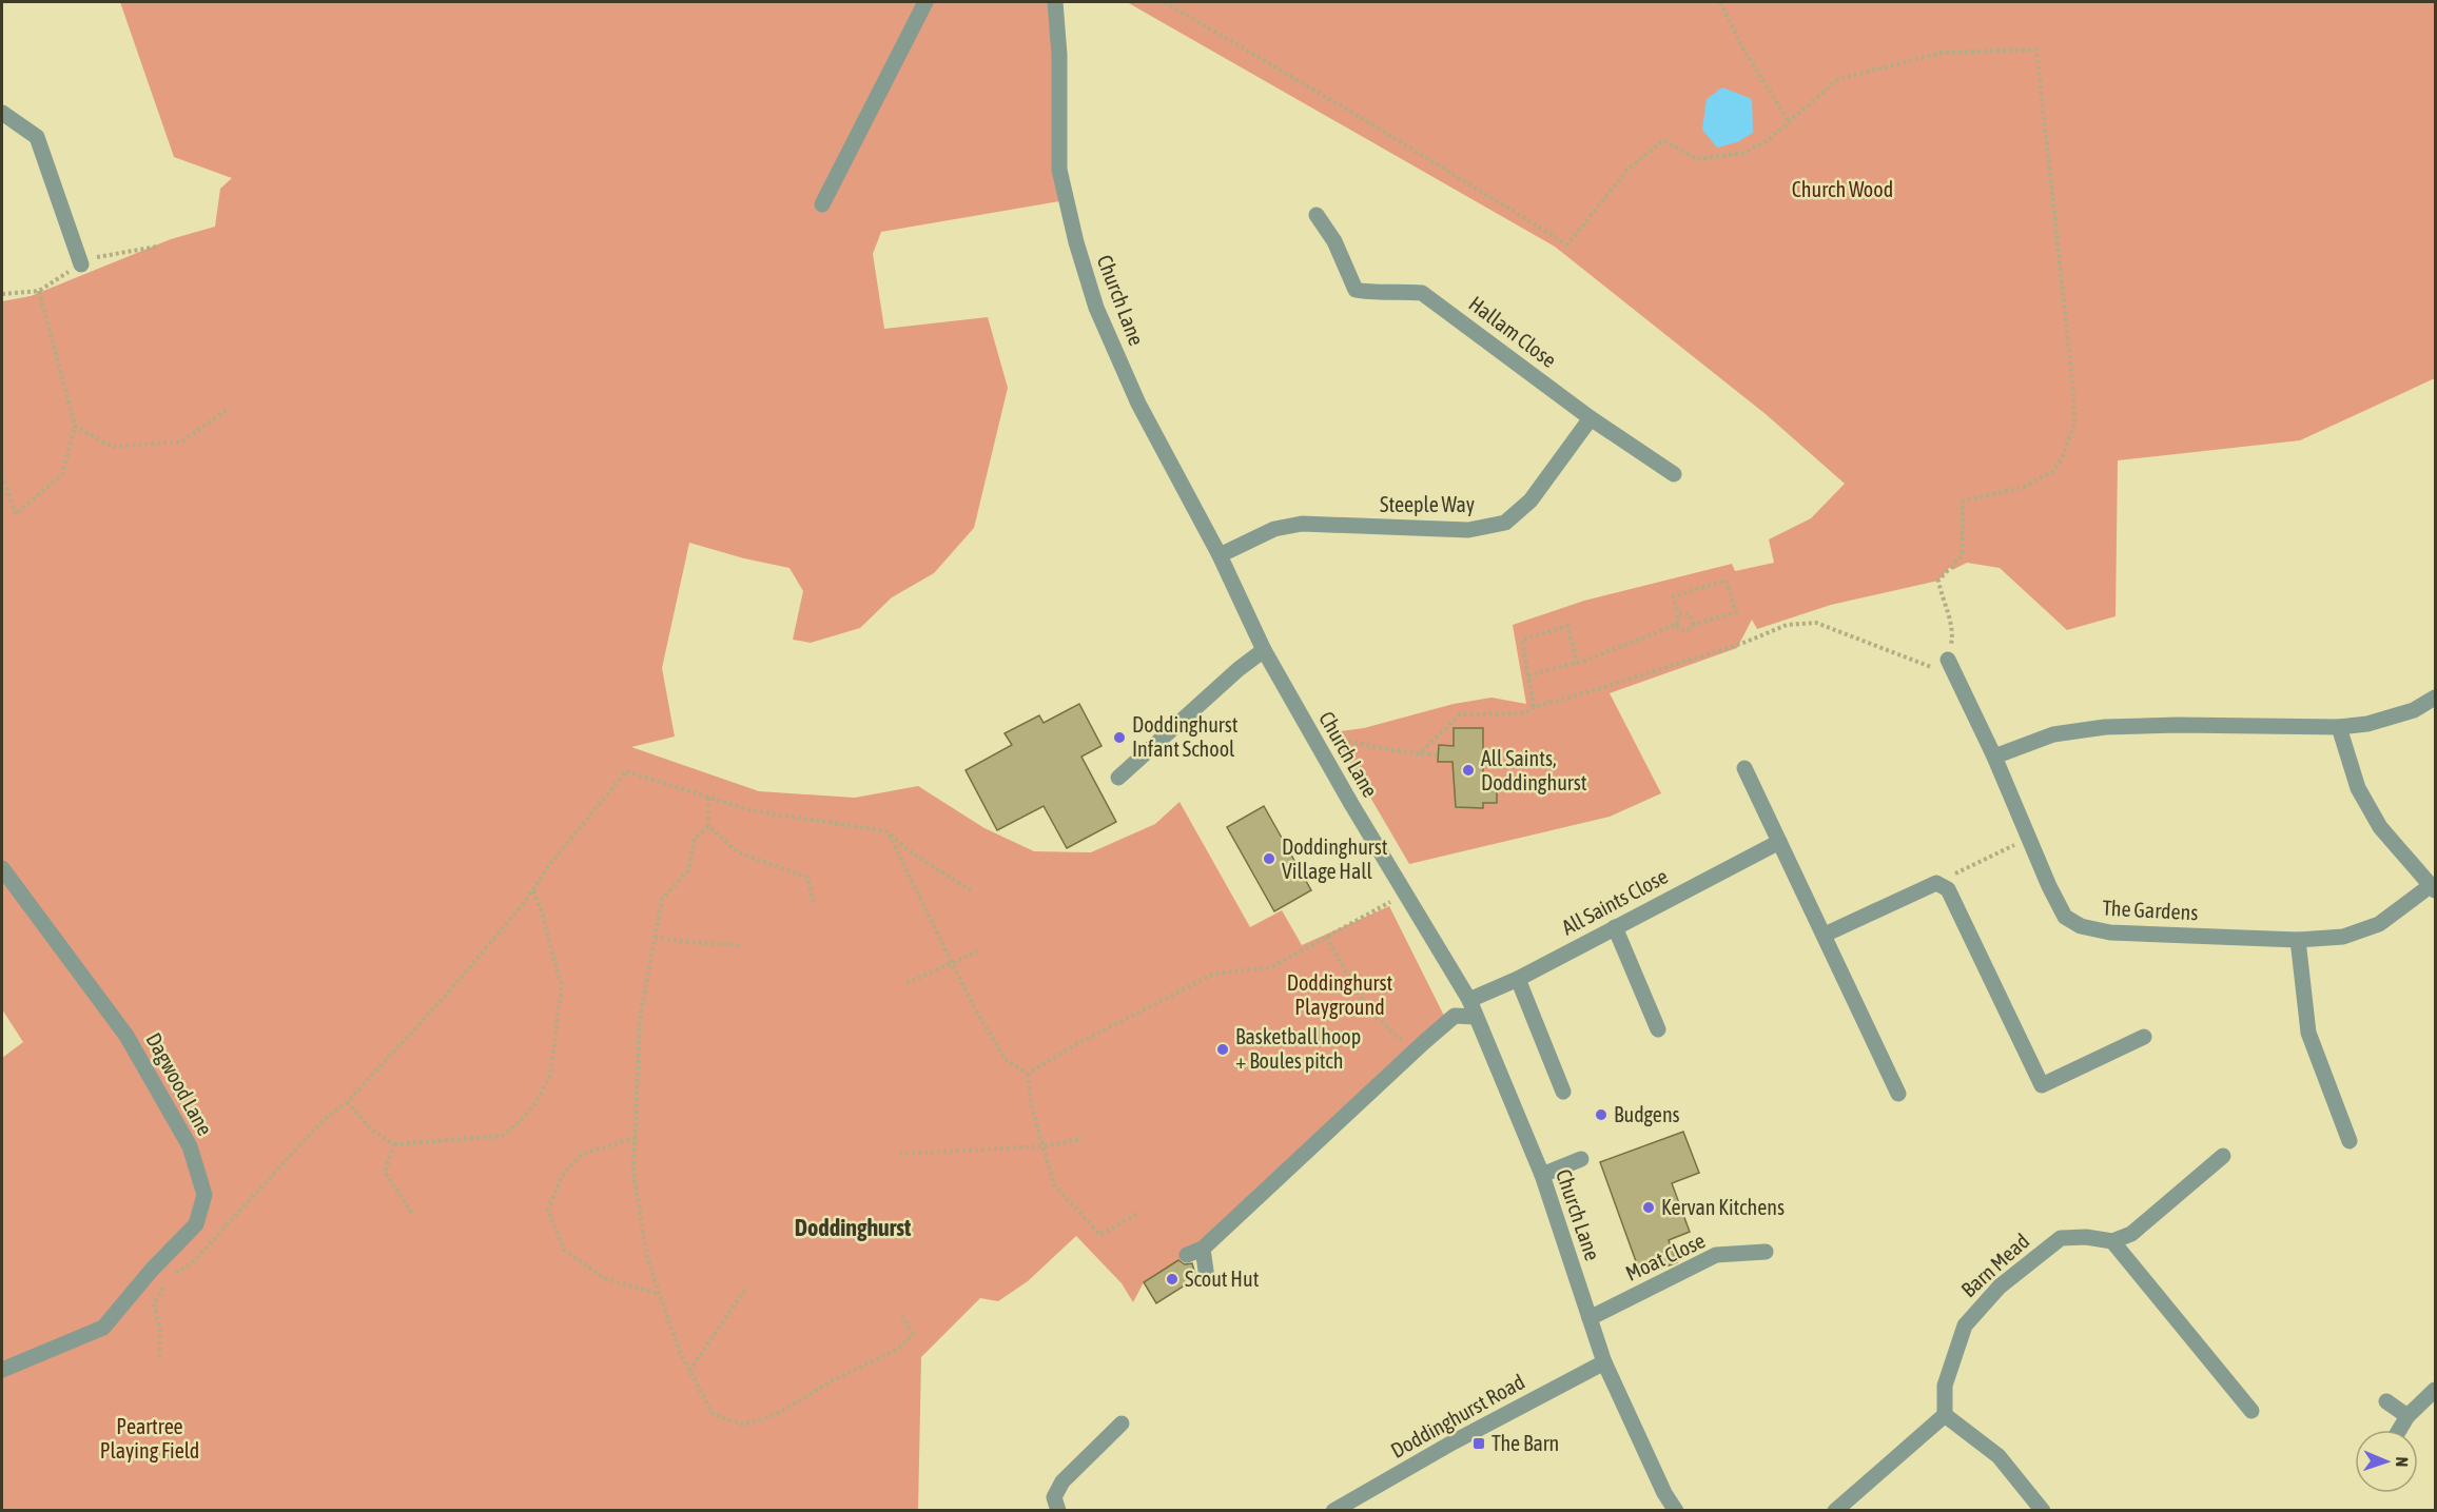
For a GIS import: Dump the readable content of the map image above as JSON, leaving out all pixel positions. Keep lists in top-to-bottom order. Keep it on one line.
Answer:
{"streets":{"street":["Church Lane","Hallam Close","Steeple Way","All Saints Close","The Gardens","Dagwood Lane","Moat Close","Barn Mead","Doddinghurst Road"]},"crossings":[["Church Lane","Steeple Way"],["Church Lane","All Saints Close"],["Church Lane","Moat Close"],["Church Lane","Doddinghurst Road"],["Hallam Close","Steeple Way"]],"districts":["Doddinghurst"],"parks":["Church Wood","Doddinghurst Playground","Peartree Playing Field"],"places":{"other":["Doddinghurst Infant School","All Saints, Doddinghurst","Doddinghurst Village Hall","Basketball hoop + Boules pitch","Budgens","Kervan Kitchens","Scout Hut"],"transit":["The Barn"]},"north":"right"}
